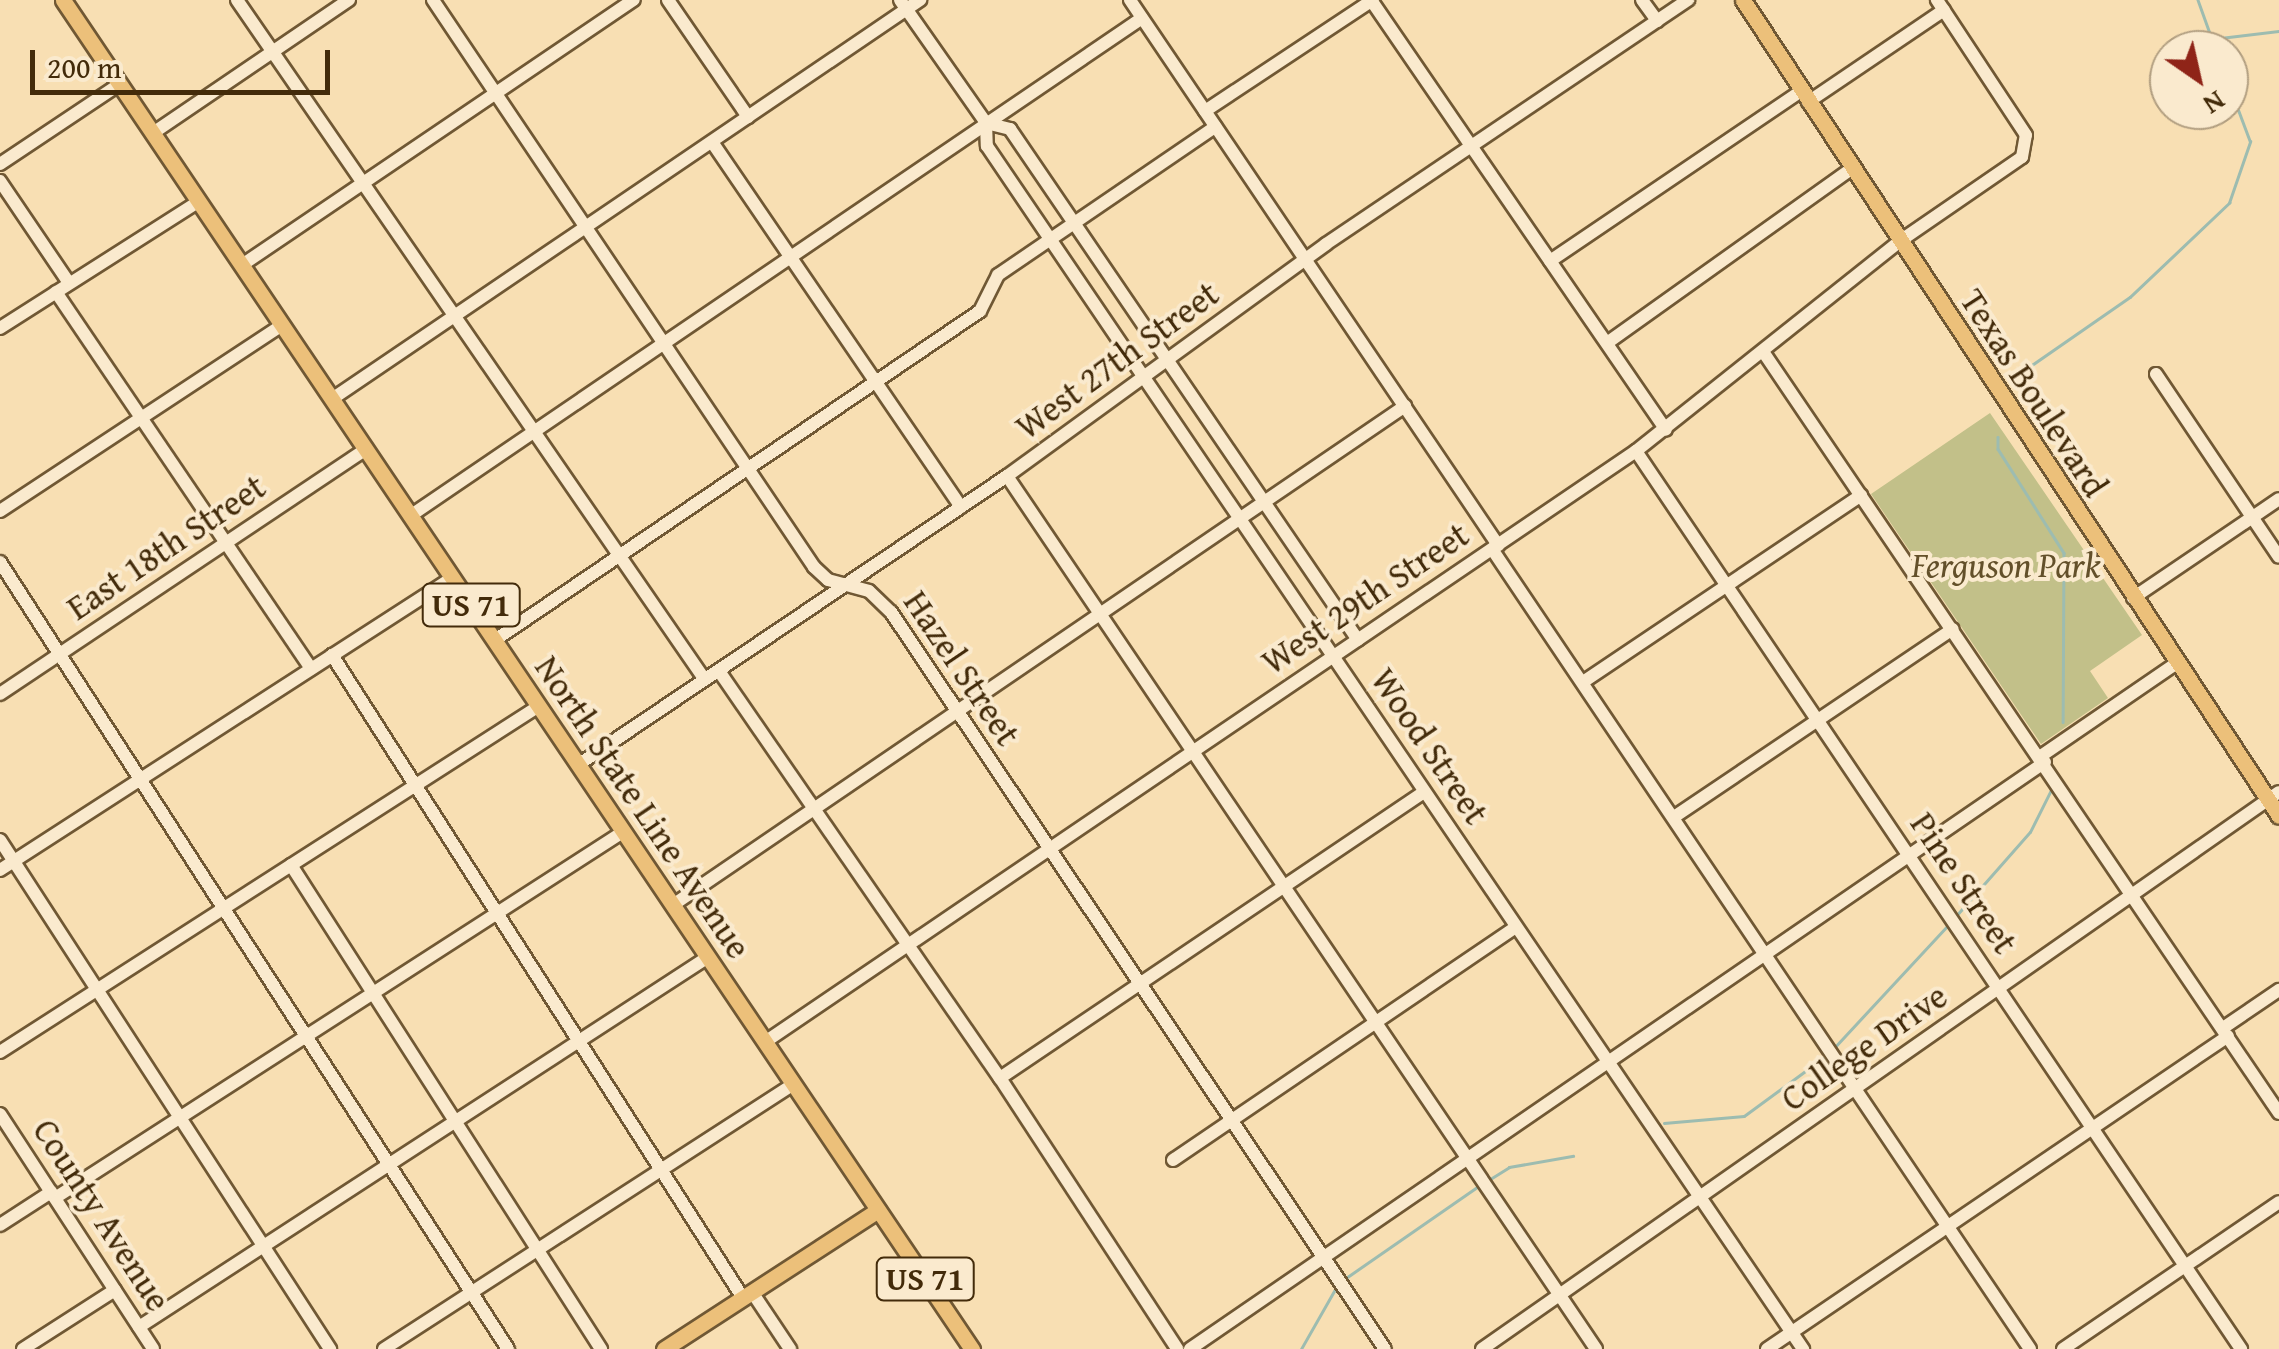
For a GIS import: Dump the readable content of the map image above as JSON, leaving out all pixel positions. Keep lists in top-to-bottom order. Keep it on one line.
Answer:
{"streets":{"main road":["Texas Boulevard","US 71","North State Line Avenue"],"street":["West 27th Street","East 18th Street","West 29th Street","Hazel Street","Wood Street","Pine Street","College Drive","County Avenue"]},"crossings":[["West 27th Street","Hazel Street"],["West 27th Street","Wood Street"],["West 27th Street","North State Line Avenue"],["Texas Boulevard","West 29th Street"],["Texas Boulevard","College Drive"],["East 18th Street","North State Line Avenue"],["West 29th Street","Hazel Street"],["West 29th Street","Wood Street"],["West 29th Street","North State Line Avenue"],["West 29th Street","Pine Street"],["Wood Street","College Drive"],["Pine Street","College Drive"]],"parks":["Ferguson Park"],"scale_bar":"200 m","north":"bottom right"}
